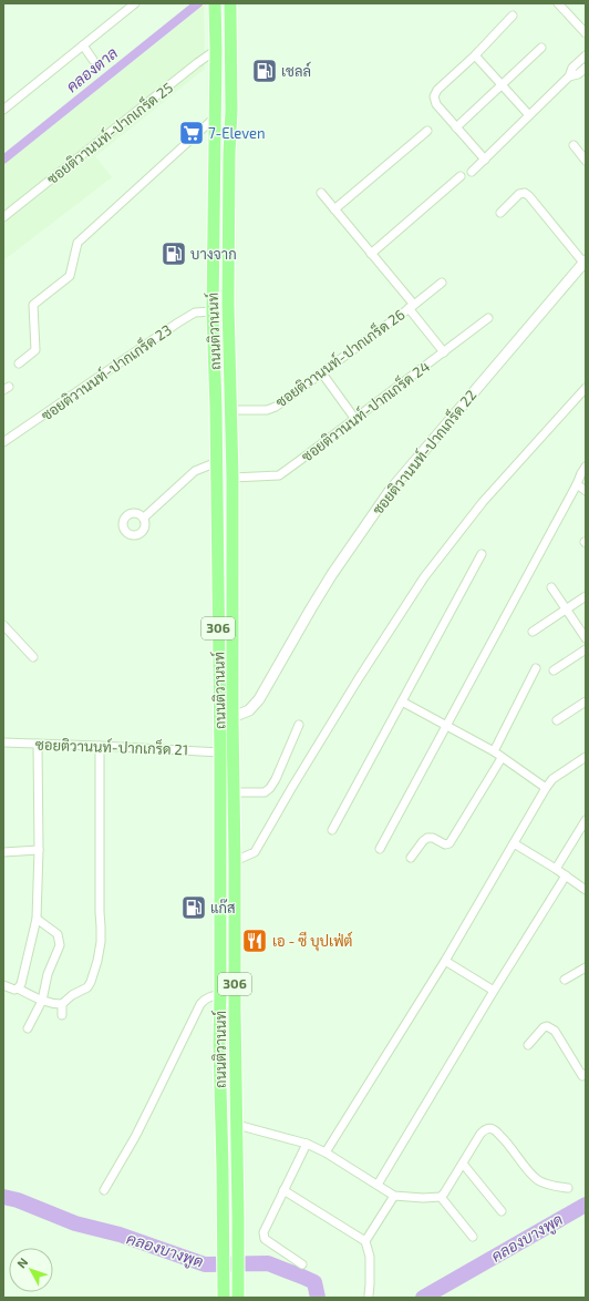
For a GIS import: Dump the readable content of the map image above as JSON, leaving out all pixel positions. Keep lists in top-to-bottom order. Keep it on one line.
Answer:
{"streets":{"main road":["ถนนติวานนท์","306"],"street":["ซอยติวานนท์-ปากเกร็ด 25","ซอยติวานนท์-ปากเกร็ด 26","ซอยติวานนท์-ปากเกร็ด 23","ซอยติวานนท์-ปากเกร็ด 24","ซอยติวานนท์-ปากเกร็ด 22","ซอยติวานนท์-ปากเกร็ด 21"]},"crossings":[["ซอยติวานนท์-ปากเกร็ด 25","ถนนติวานนท์"],["ถนนติวานนท์","ซอยติวานนท์-ปากเกร็ด 26"],["ถนนติวานนท์","ซอยติวานนท์-ปากเกร็ด 23"],["ถนนติวานนท์","ซอยติวานนท์-ปากเกร็ด 24"],["ถนนติวานนท์","ซอยติวานนท์-ปากเกร็ด 22"],["ถนนติวานนท์","ซอยติวานนท์-ปากเกร็ด 21"]],"water":["คลองตาล","คลองบางพูด"],"places":{"fuel station":["เชลล์","บางจาก","แก๊ส"],"supermarket":["7-Eleven"],"restaurant":["เอ - ซี บุปเฟ่ต์"]},"north":"top left"}
